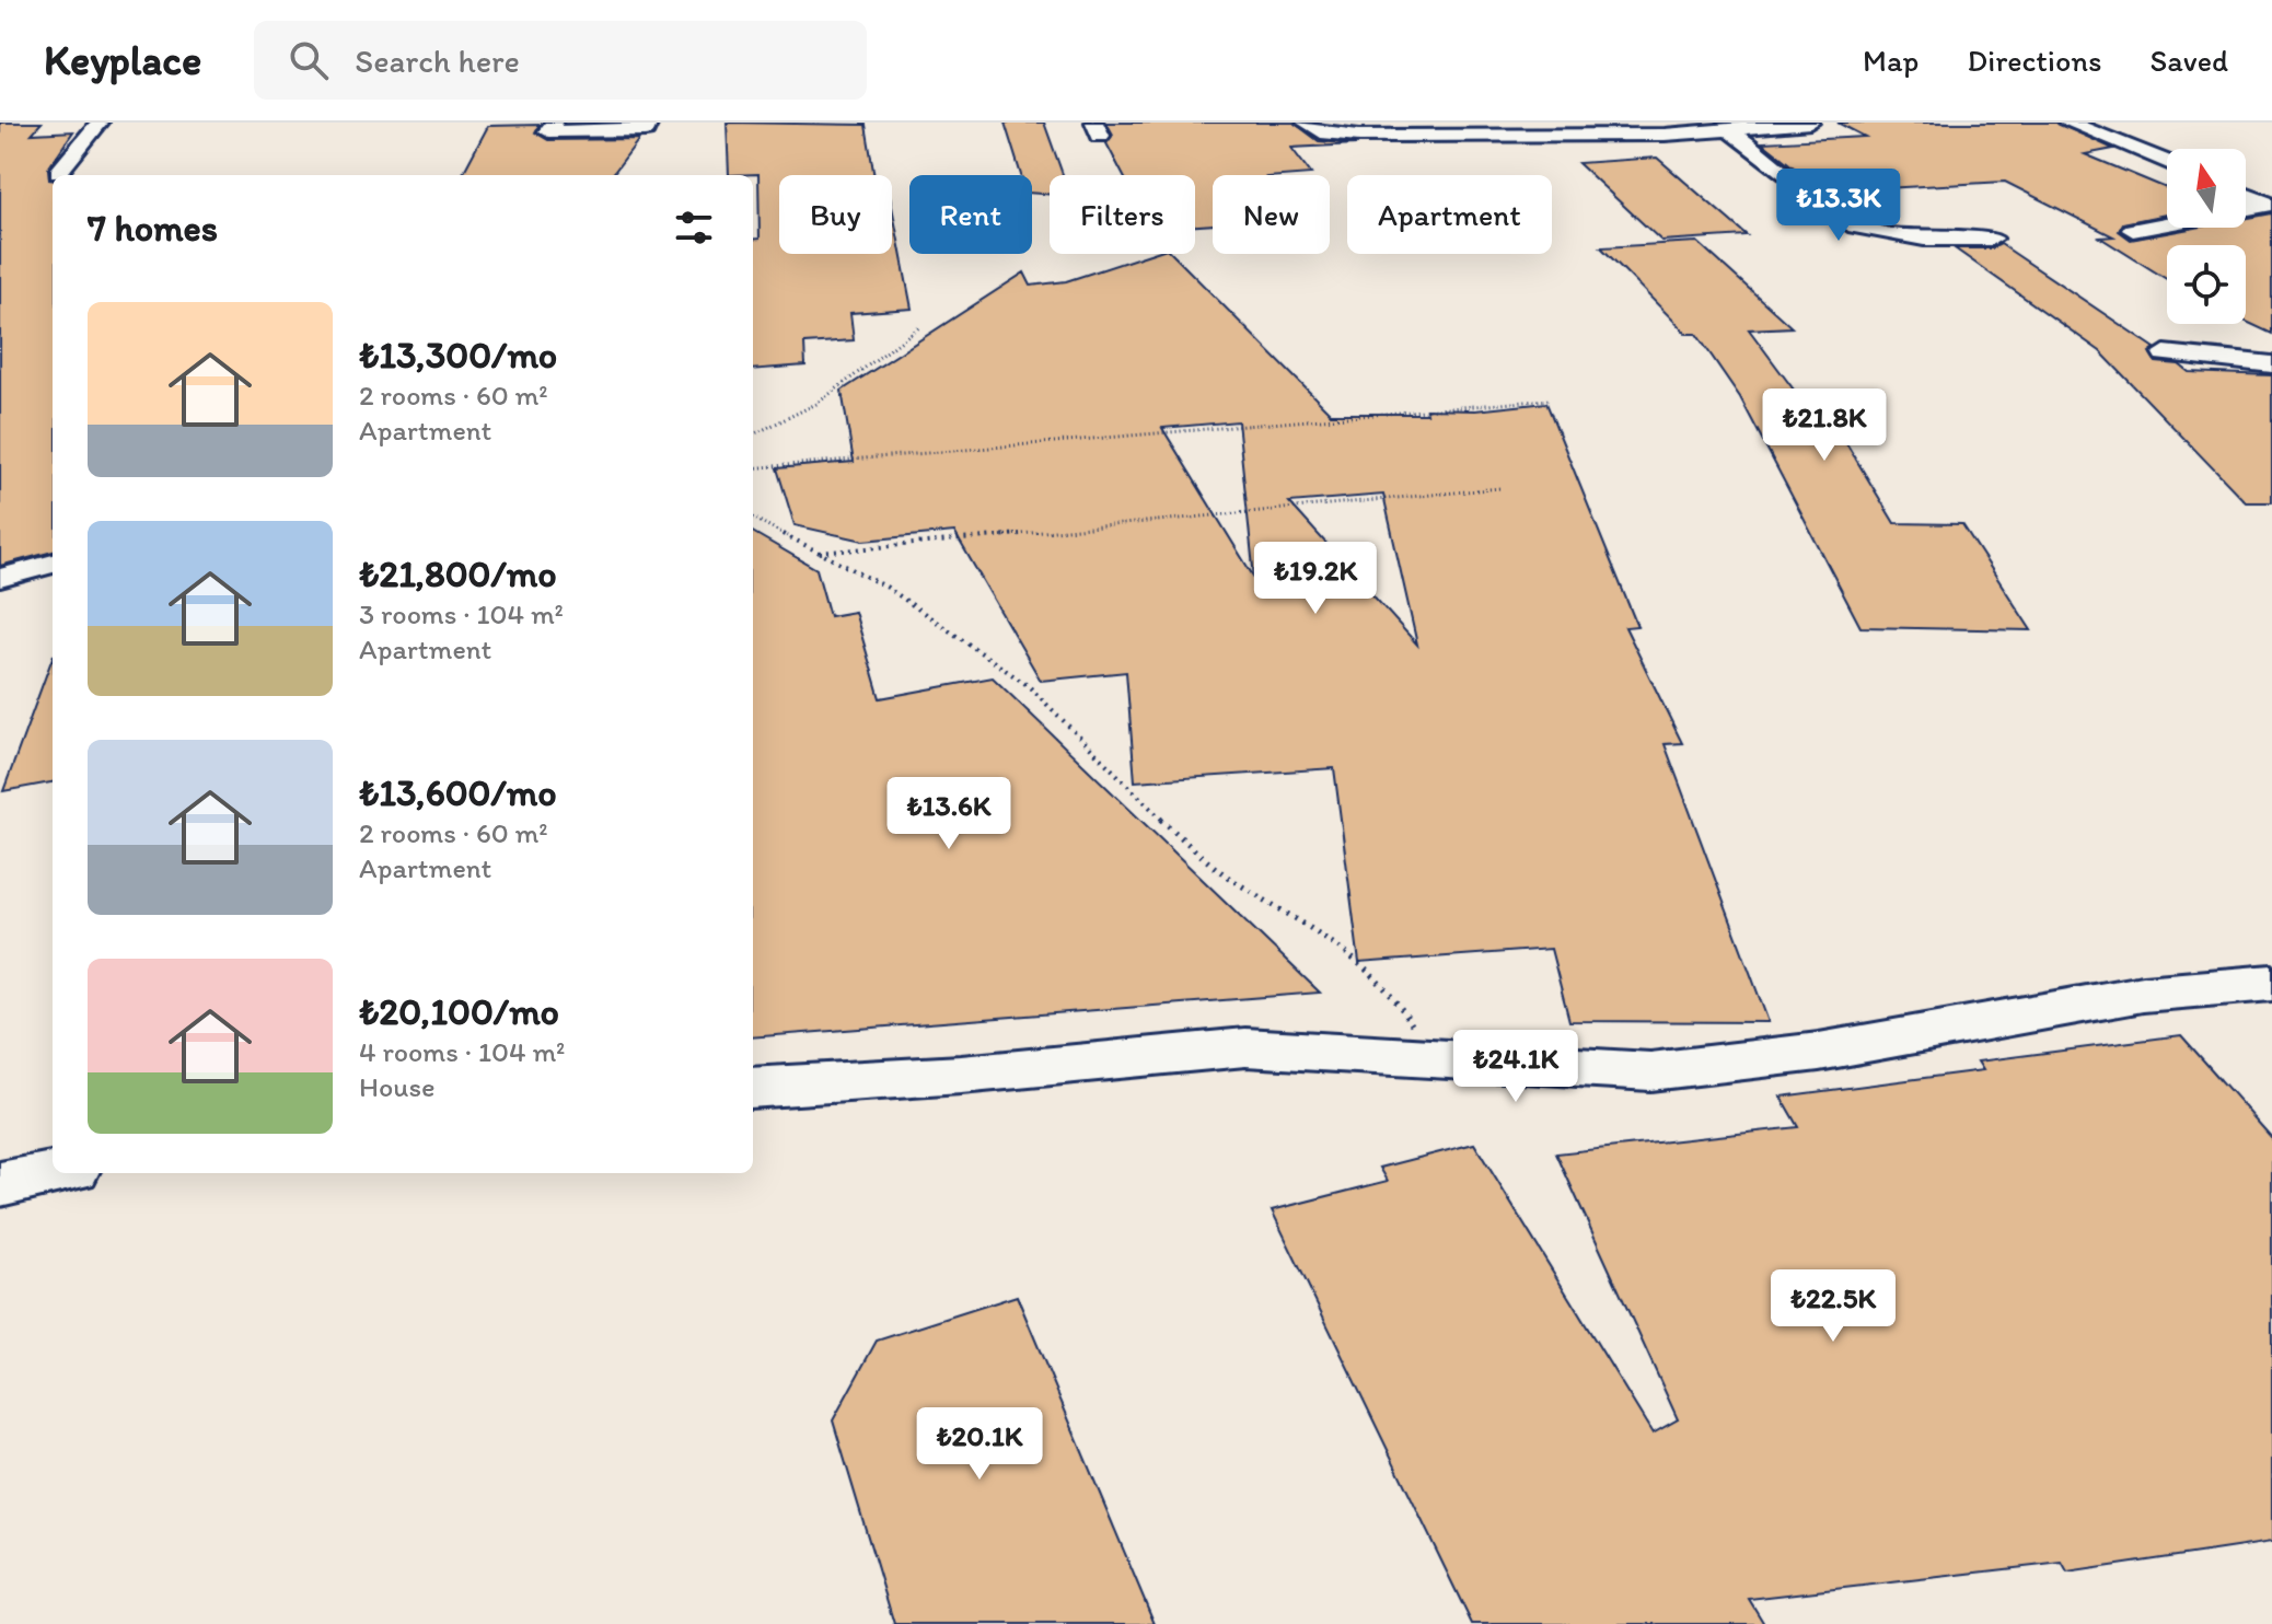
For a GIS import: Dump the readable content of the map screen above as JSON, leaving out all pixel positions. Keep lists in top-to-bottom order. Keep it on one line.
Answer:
{"north":"top","page":{"header":"Keyplace","search":"Search here","nav":["Map","Directions","Saved"],"price":["₺13.3K","₺21.8K","₺19.2K","₺13.6K","₺24.1K","₺22.5K","₺20.1K"],"chip":["Buy","Rent","Filters","New","Apartment"],"heading":"7 homes","list":[{"name":"₺13,300/mo","note":"2 rooms · 60 m² · Apartment"},{"name":"₺21,800/mo","note":"3 rooms · 104 m² · Apartment"},{"name":"₺13,600/mo","note":"2 rooms · 60 m² · Apartment"},{"name":"₺20,100/mo","note":"4 rooms · 104 m² · House"}]}}
